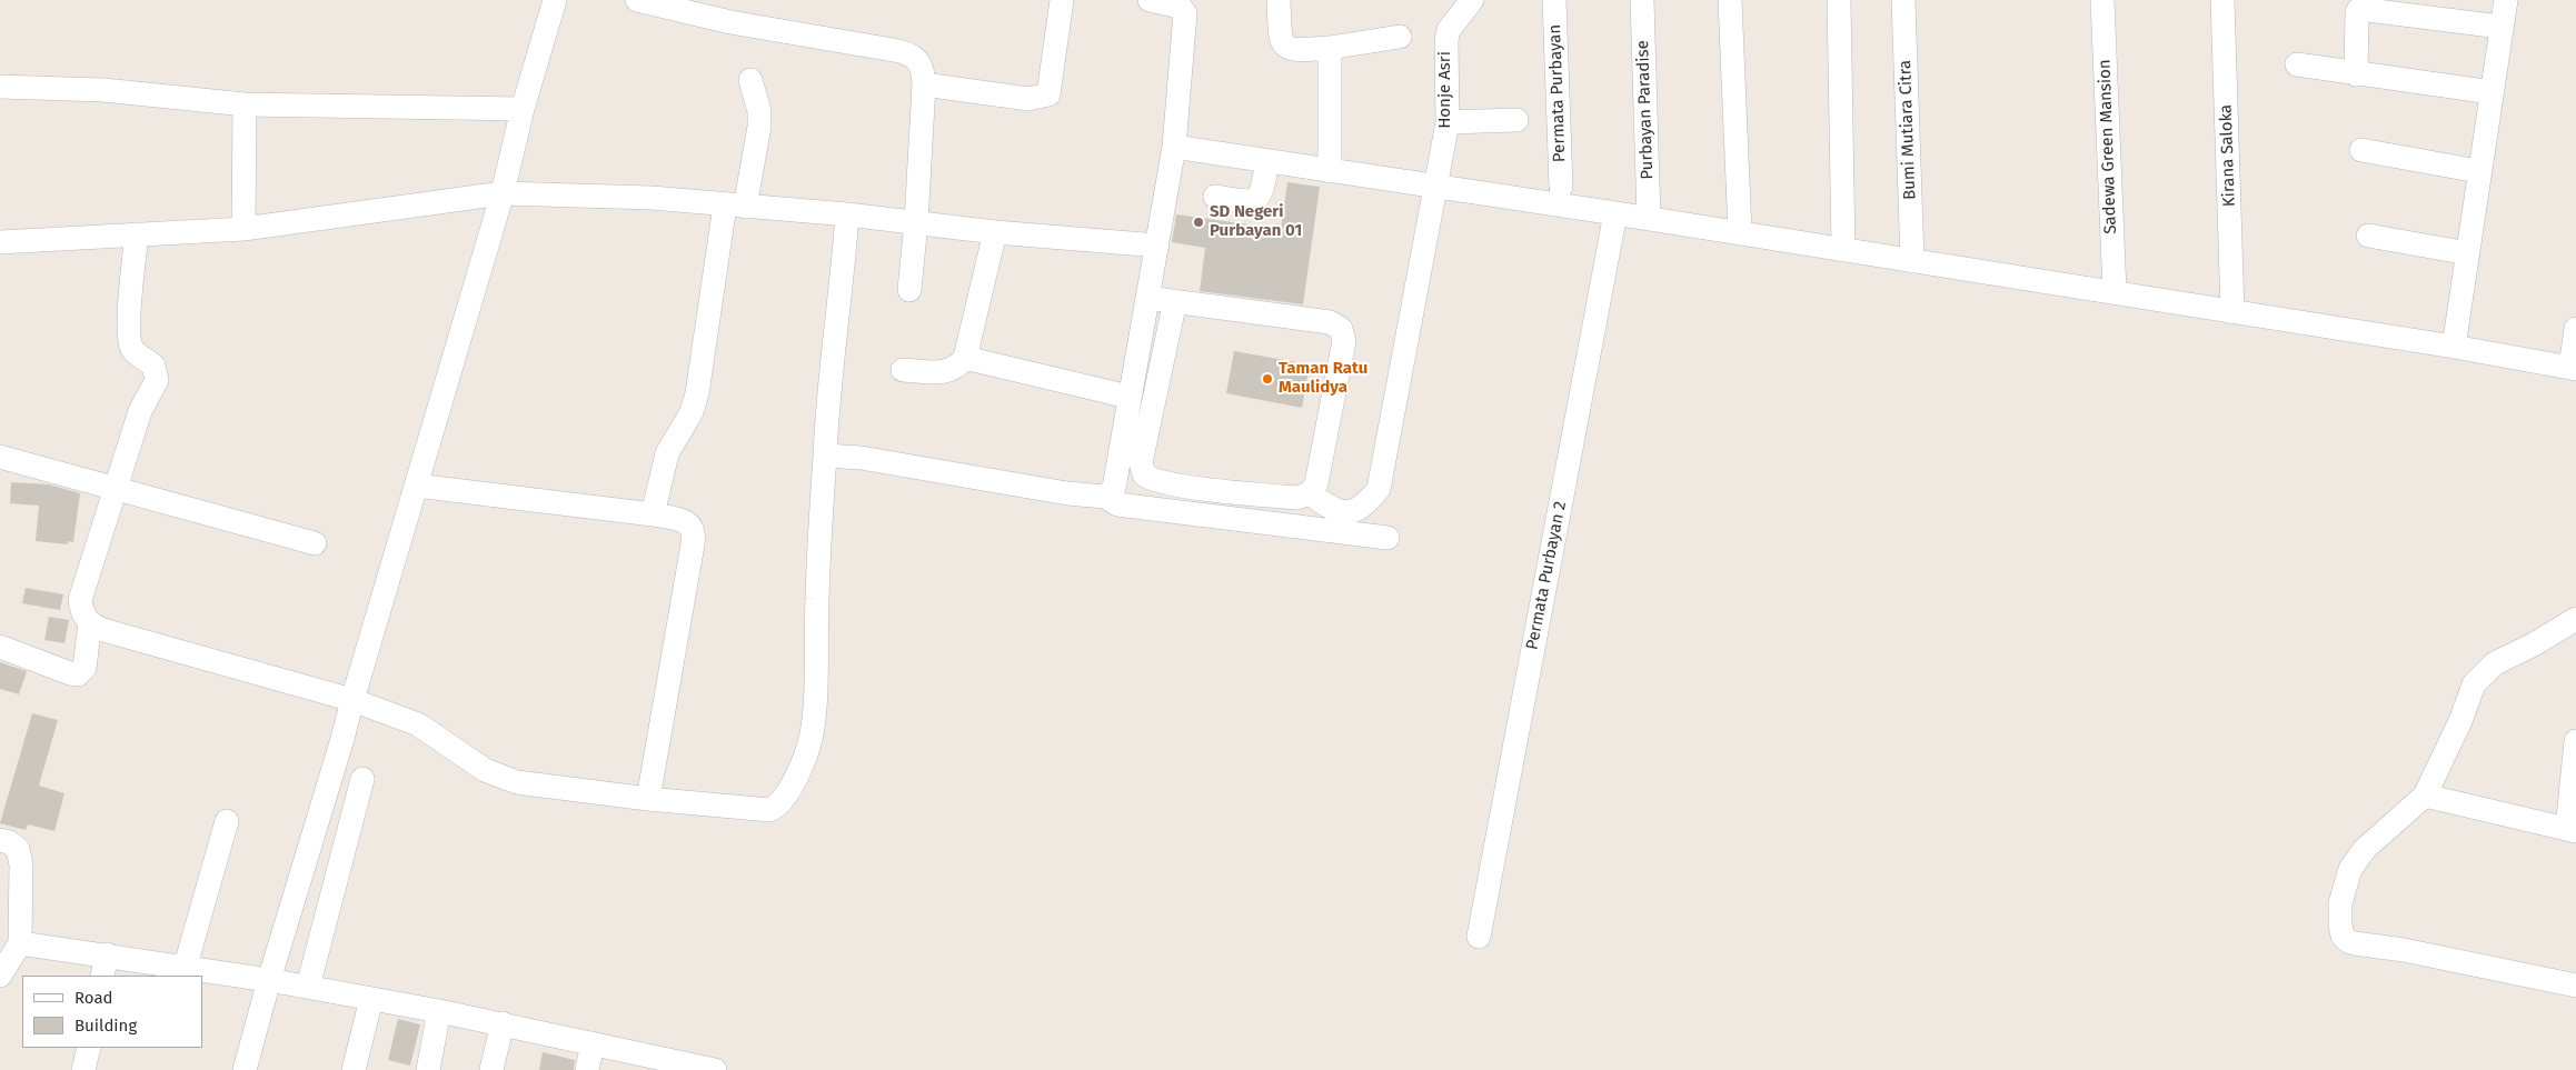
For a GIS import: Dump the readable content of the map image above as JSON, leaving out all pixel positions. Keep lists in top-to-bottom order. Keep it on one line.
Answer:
{"streets":{"street":["Honje Asri","Permata Purbayan","Purbayan Paradise","Bumi Mutiara Citra","Sadewa Green Mansion","Kirana Saloka","Permata Purbayan 2"]},"places":["SD Negeri Purbayan 01","Taman Ratu Maulidya"],"legend":["Road","Building"]}
